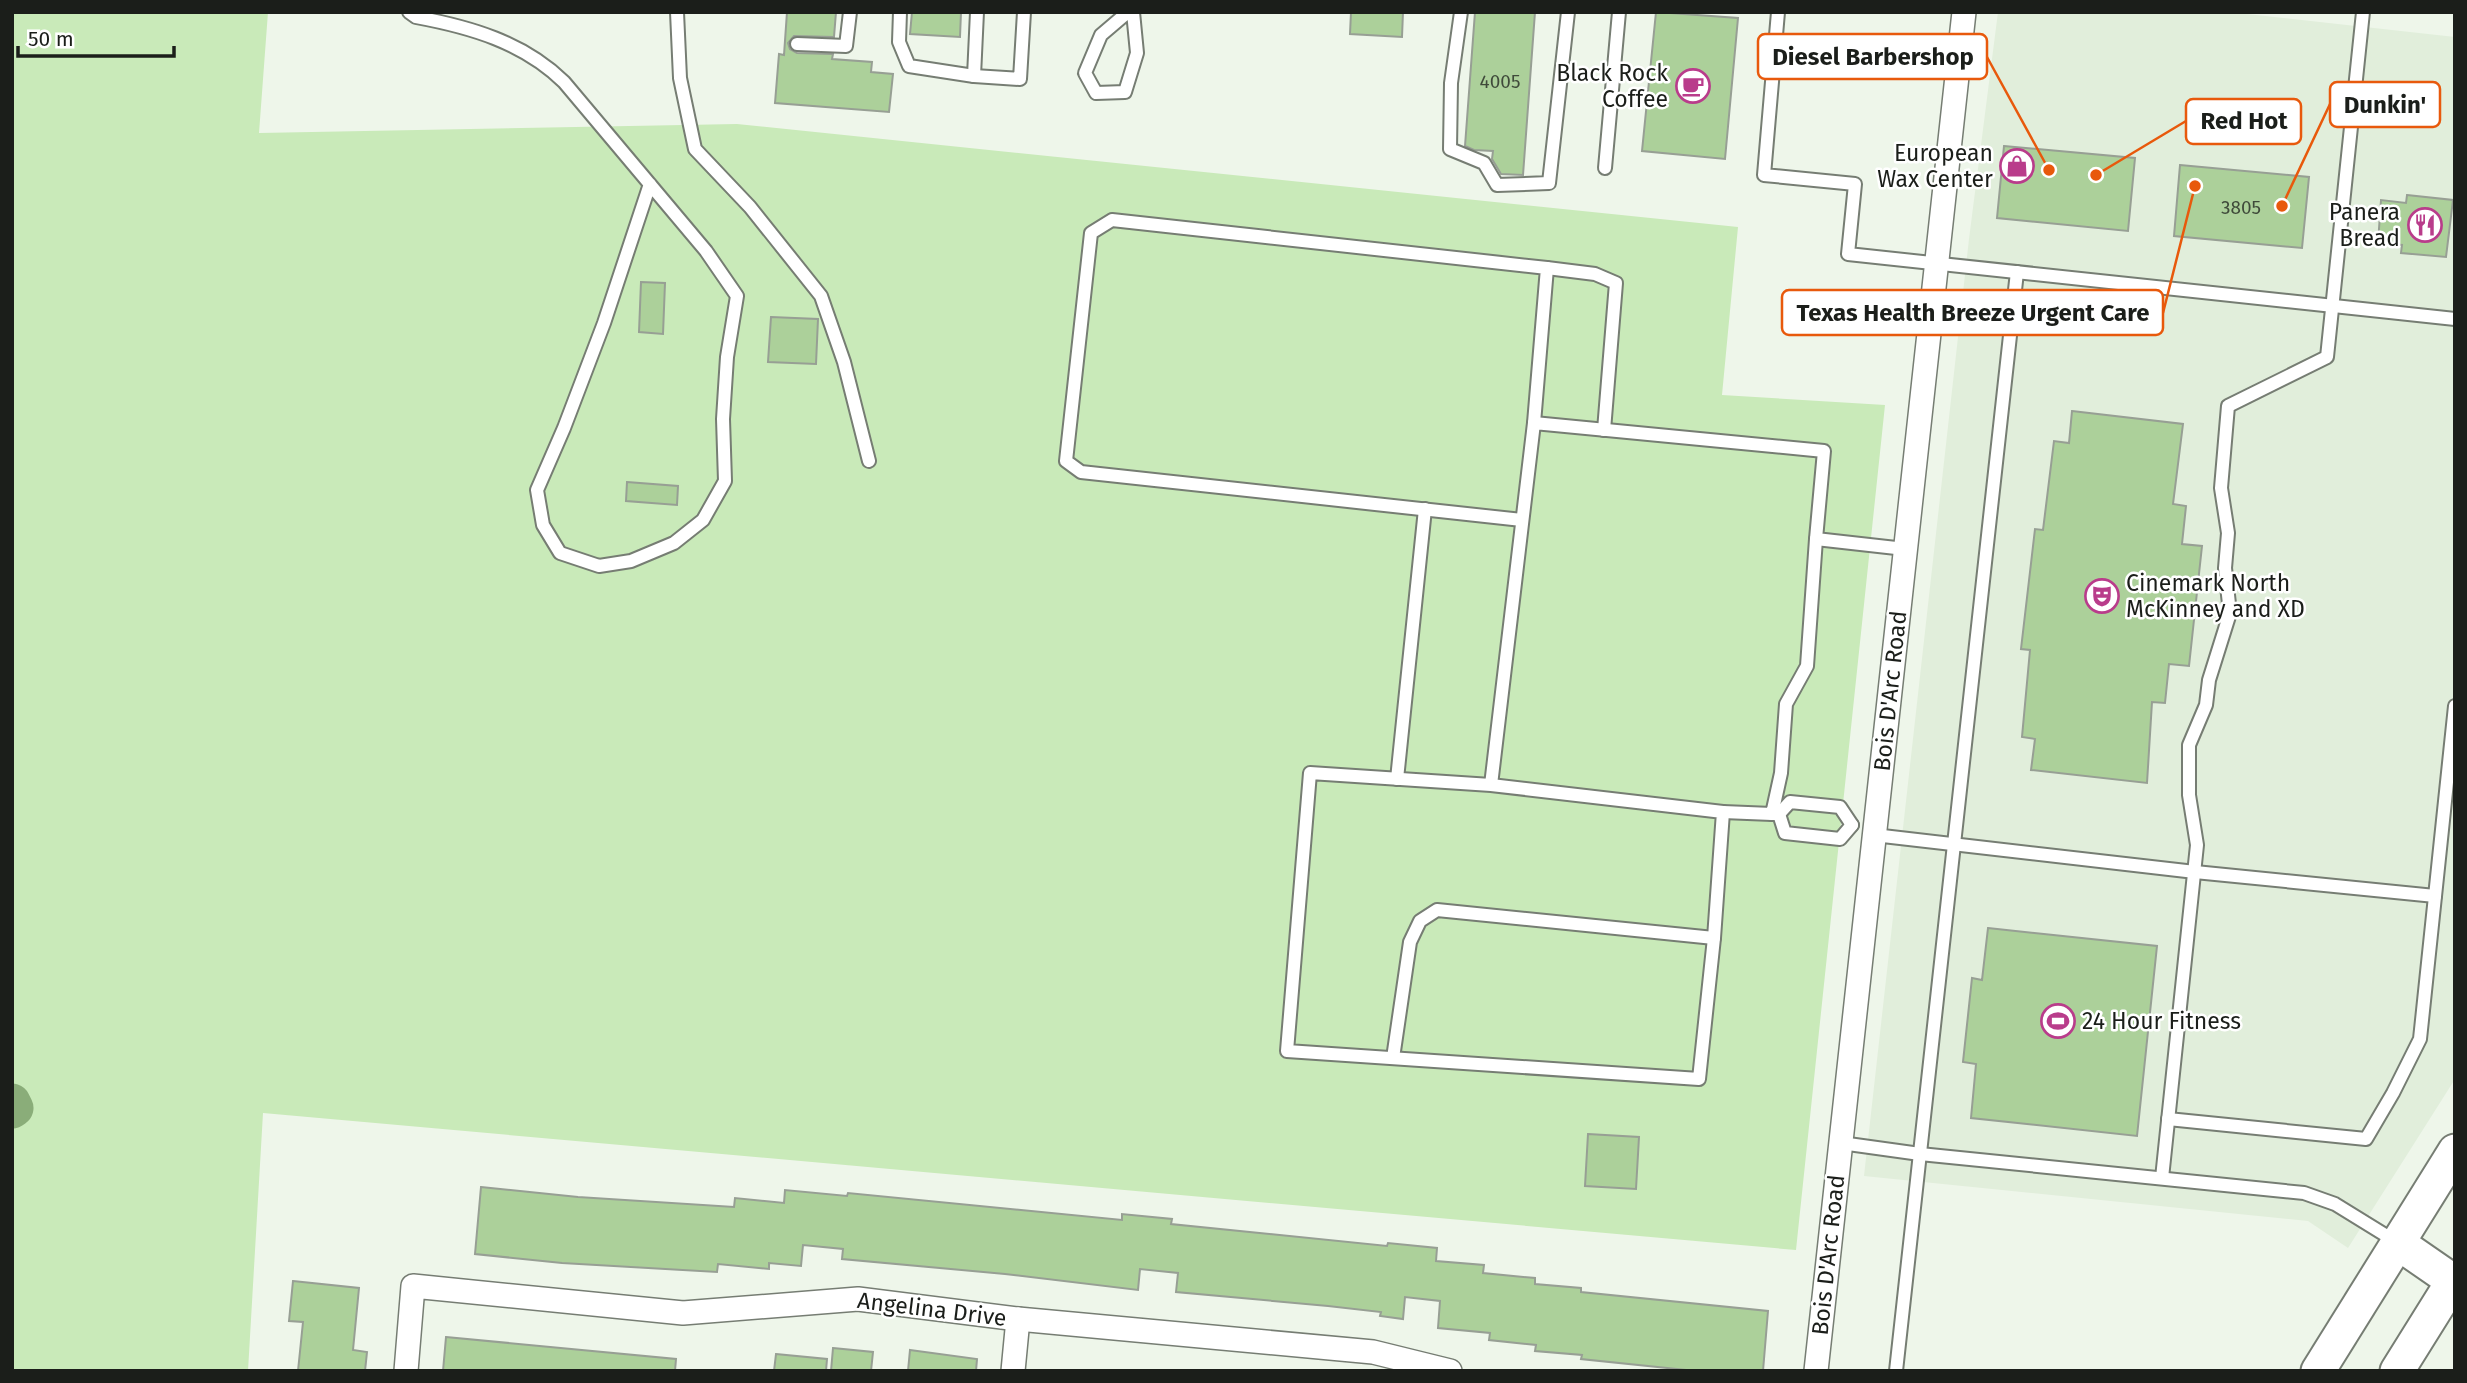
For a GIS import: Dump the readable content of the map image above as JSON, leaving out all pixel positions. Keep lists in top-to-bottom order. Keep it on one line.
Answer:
{"streets":{"street":["Bois D'Arc Road","Angelina Drive"]},"places":{"cafe":["Black Rock Coffee"],"shop":["European Wax Center"],"other":["Diesel Barbershop","Red Hot","Texas Health Breeze Urgent Care","Dunkin'"],"restaurant":["Panera Bread"],"theatre":["Cinemark North McKinney and XD"],"sports":["24 Hour Fitness"]},"house_numbers":["4005","3805"],"scale_bar":"50 m"}
